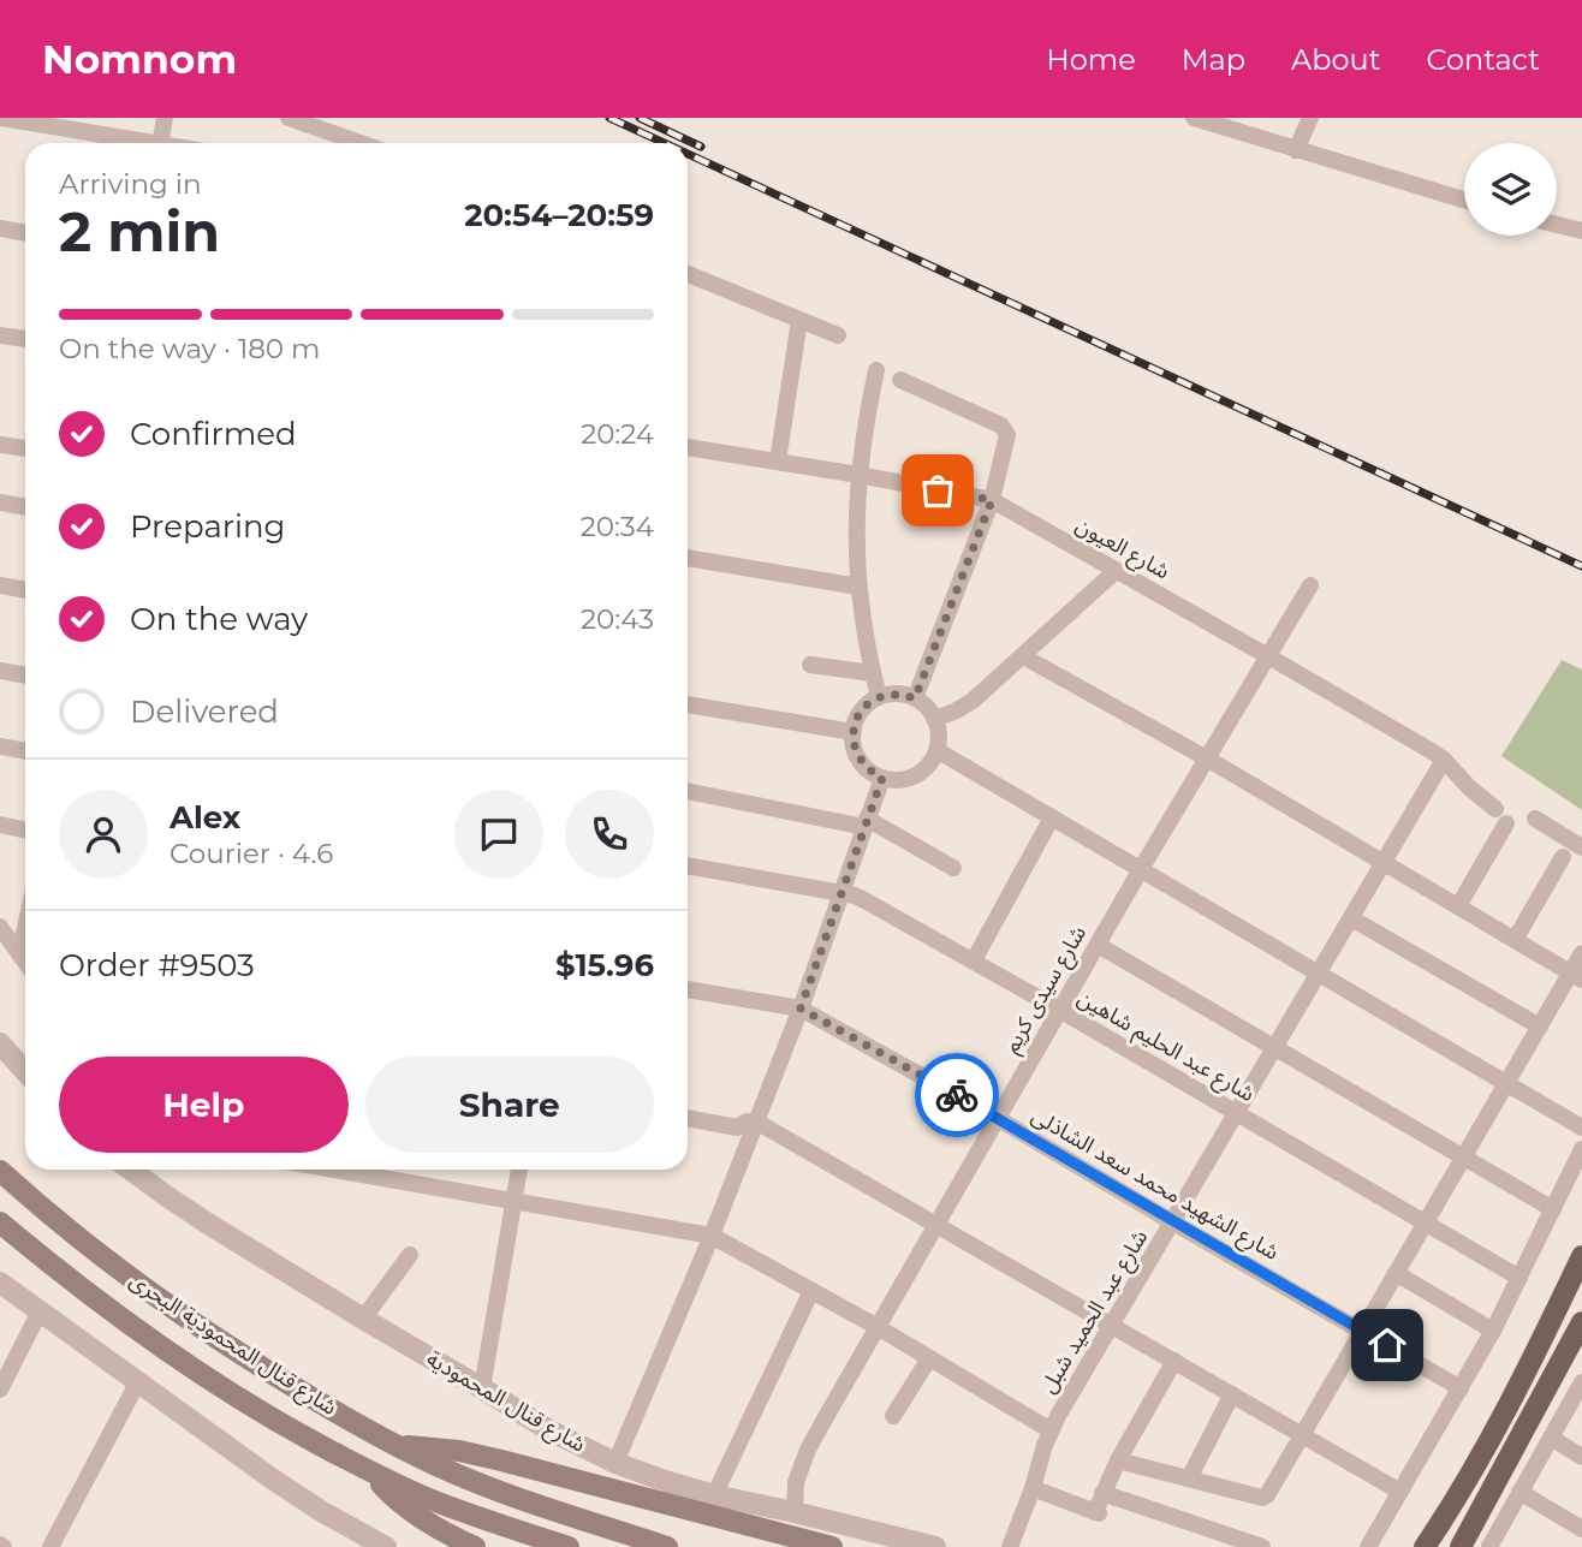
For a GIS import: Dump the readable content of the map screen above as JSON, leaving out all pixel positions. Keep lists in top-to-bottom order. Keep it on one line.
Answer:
{"streets":{"main road":["شارع قنال المحمودية البحرى"],"street":["شارع العيون","شارع سيدى كريم","شارع عبد الحليم شاهين","شارع الشهيد محمد سعد الشاذلى","شارع عبد الحميد شبل","شارع قنال المحمودية"]},"crossings":[["شارع العيون","شارع سيدى كريم"],["شارع العيون","شارع عبد الحميد شبل"],["شارع سيدى كريم","شارع عبد الحليم شاهين"],["شارع سيدى كريم","شارع الشهيد محمد سعد الشاذلى"],["شارع سيدى كريم","شارع قنال المحمودية"],["شارع عبد الحليم شاهين","شارع عبد الحميد شبل"],["شارع الشهيد محمد سعد الشاذلى","شارع عبد الحميد شبل"]],"page":{"header":"Nomnom","nav":["Home","Map","About","Contact"],"heading":["2 min","Arriving in","20:54–20:59"],"panel":["Alex","Courier · 4.6","Order #9503","$15.96"],"bar":"On the way · 180 m","list":[["Confirmed","20:24"],["Preparing","20:34"],["On the way","20:43"],"Delivered"],"buttons":["Help","Share"]}}
